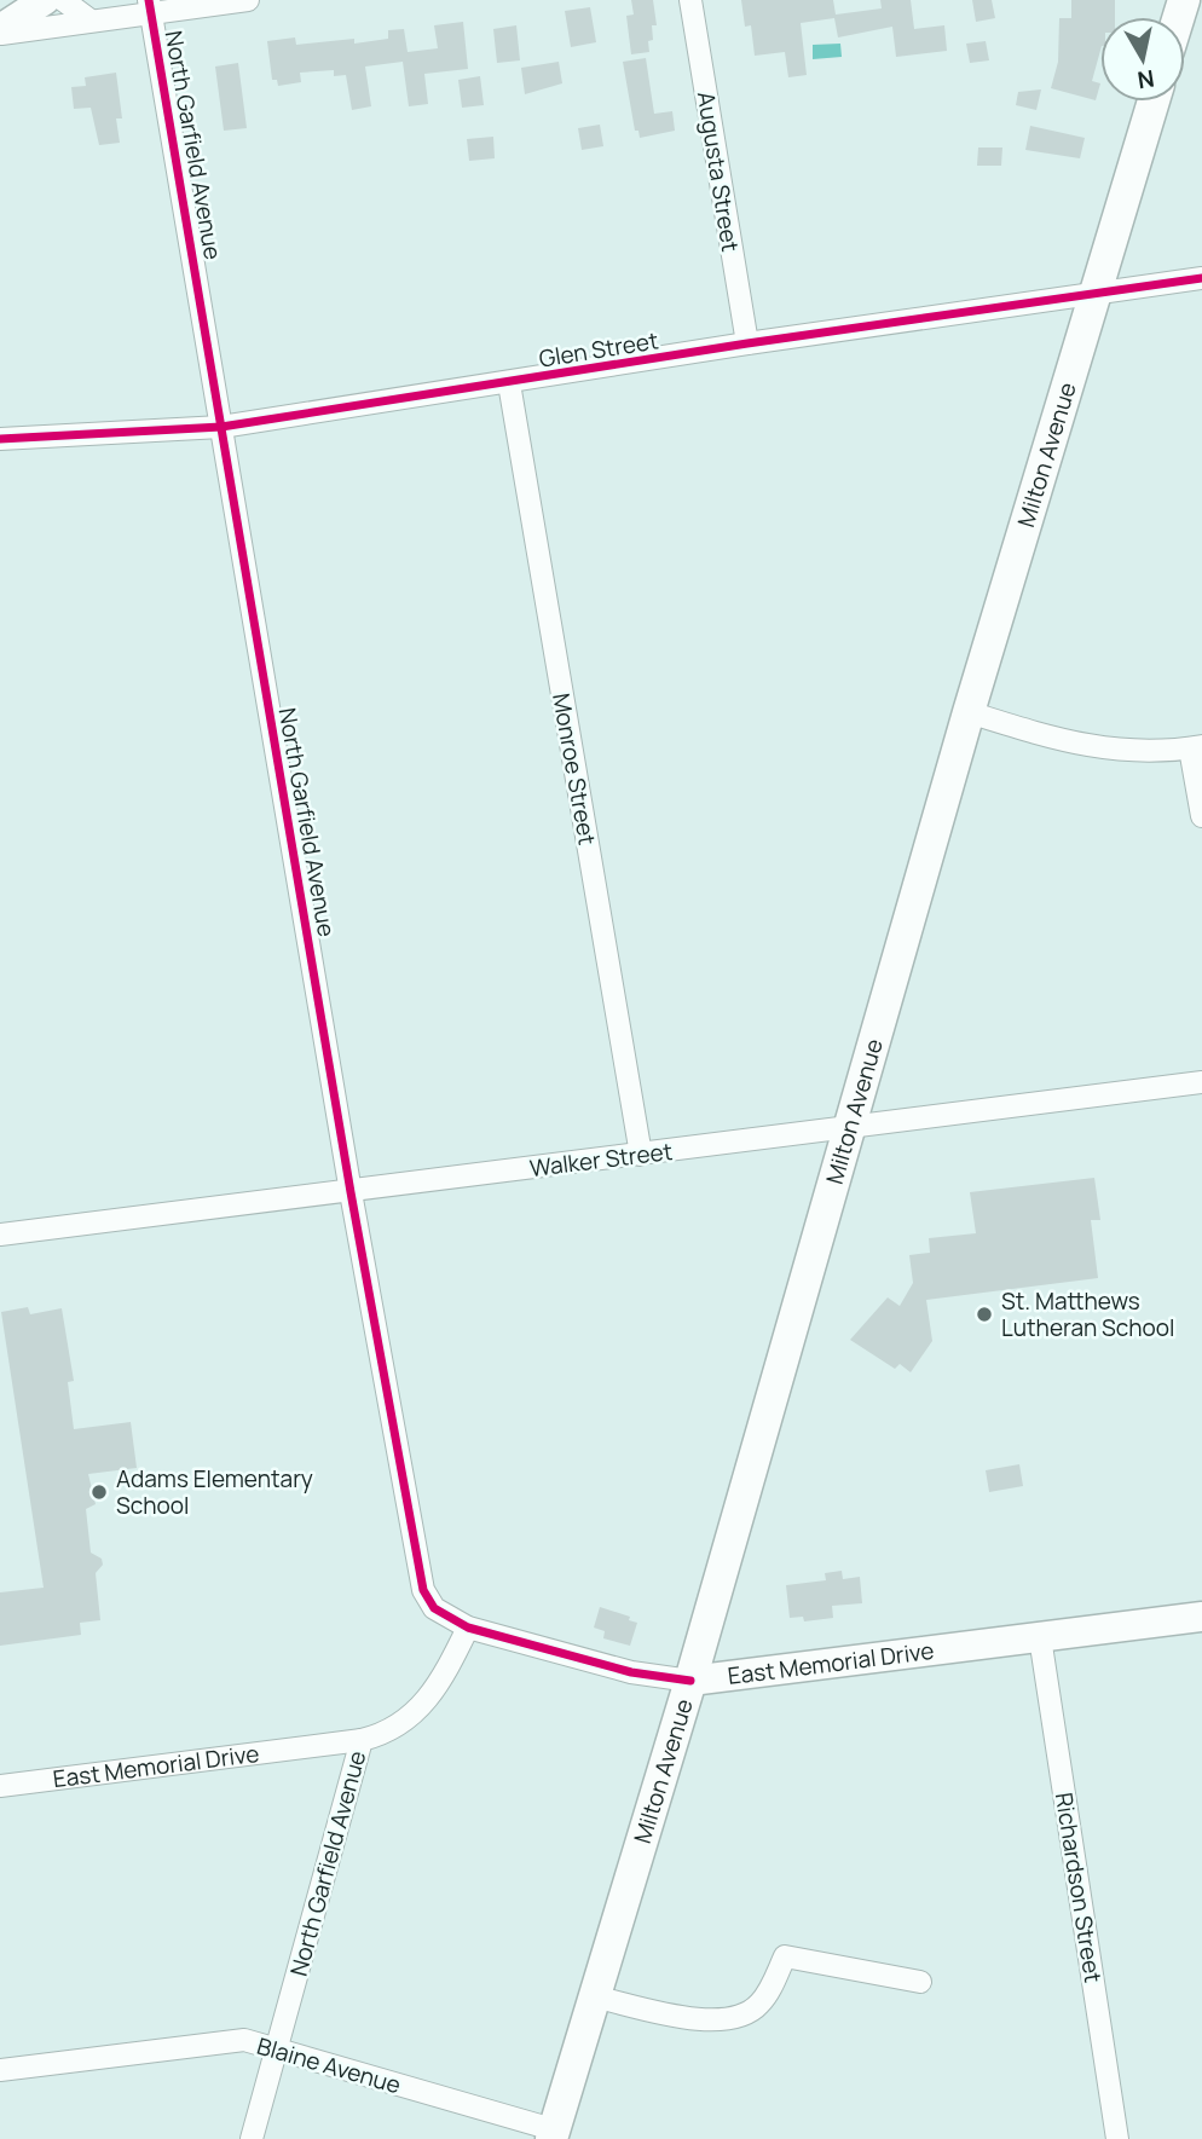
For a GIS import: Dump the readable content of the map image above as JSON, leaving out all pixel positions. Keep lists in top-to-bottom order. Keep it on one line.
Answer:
{"streets":{"main road":["Milton Avenue","East Memorial Drive"],"street":["North Garfield Avenue","Augusta Street","Glen Street","Monroe Street","Walker Street","Richardson Street","Blaine Avenue"]},"crossings":[["North Garfield Avenue","Glen Street"],["North Garfield Avenue","Walker Street"],["North Garfield Avenue","East Memorial Drive"],["North Garfield Avenue","Blaine Avenue"],["Augusta Street","Glen Street"],["Glen Street","Milton Avenue"],["Glen Street","Monroe Street"],["Milton Avenue","Walker Street"],["Milton Avenue","East Memorial Drive"],["Milton Avenue","Blaine Avenue"],["Monroe Street","Walker Street"],["East Memorial Drive","Richardson Street"]],"places":["St. Matthews Lutheran School","Adams Elementary School"],"north":"bottom"}
